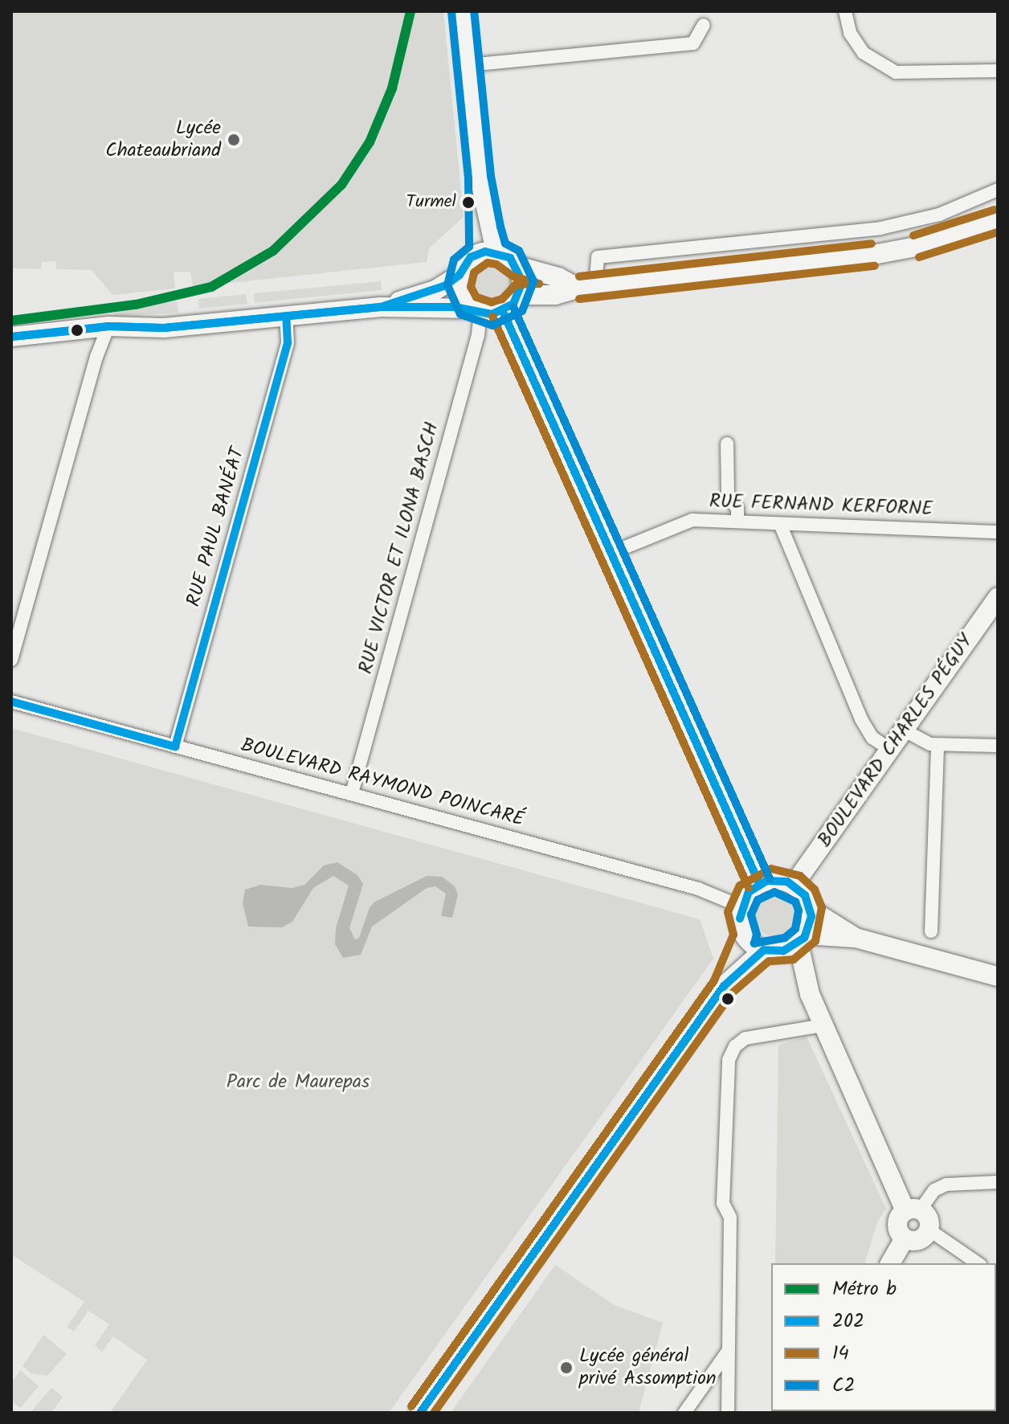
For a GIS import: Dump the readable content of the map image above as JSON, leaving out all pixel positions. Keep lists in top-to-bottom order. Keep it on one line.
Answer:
{"streets":{"street":["RUE FERNAND KERFORNE","RUE PAUL BANÉAT","RUE VICTOR ET ILONA BASCH","BOULEVARD CHARLES PÉGUY","BOULEVARD RAYMOND POINCARÉ"]},"crossings":[["RUE PAUL BANÉAT","BOULEVARD RAYMOND POINCARÉ"],["RUE VICTOR ET ILONA BASCH","BOULEVARD RAYMOND POINCARÉ"],["BOULEVARD CHARLES PÉGUY","BOULEVARD RAYMOND POINCARÉ"]],"parks":["Parc de Maurepas"],"places":["Lycée Chateaubriand","Turmel","Lycée général privé Assomption"],"lines":["metro line b","transit line C2","transit line 14","transit line 202"],"legend":["Métro b","202","14","C2"]}
